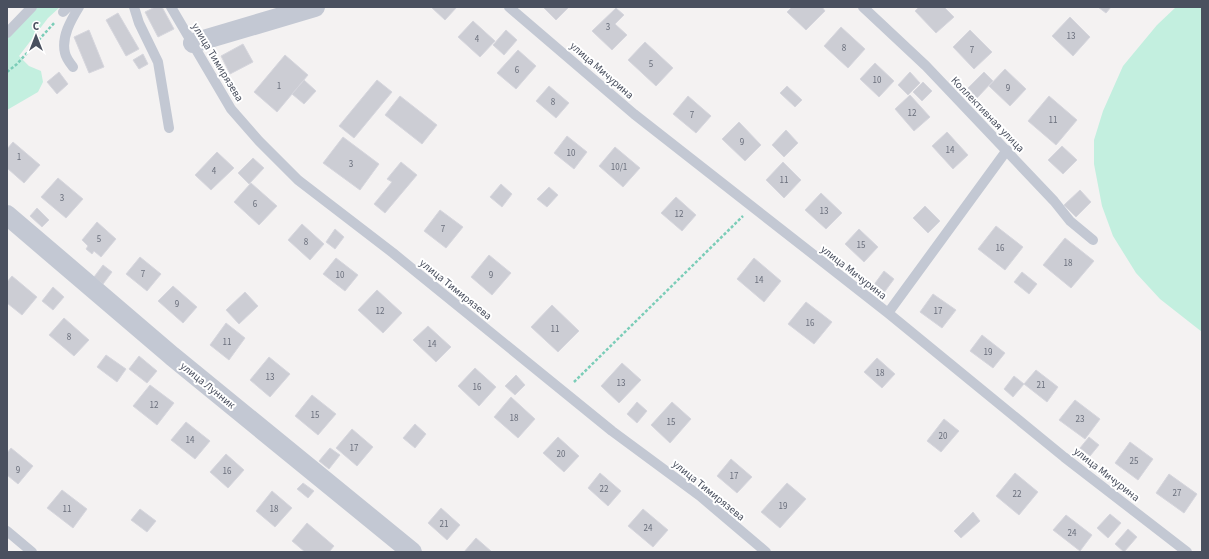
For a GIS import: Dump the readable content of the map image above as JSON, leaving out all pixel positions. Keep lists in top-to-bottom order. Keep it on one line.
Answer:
{"streets":{"street":["улица Лунник"],"lane":["улица Тимирязева","улица Мичурина","Коллективная улица"]},"house_numbers":["3","13","4","8","7","5","6","10","1","9","8","12","7","11","9","14","10","1","3","10/1","4","11","3","6","13","12","7","5","8","15","16","18","7","10","9","14","9","12","17","16","11","8","11","14","19","18","13","13","21","16","12","15","18","23","15","20","14","17","20","25","9","16","17","22","27","22","19","11","18","21","24","24"],"north":"top"}
